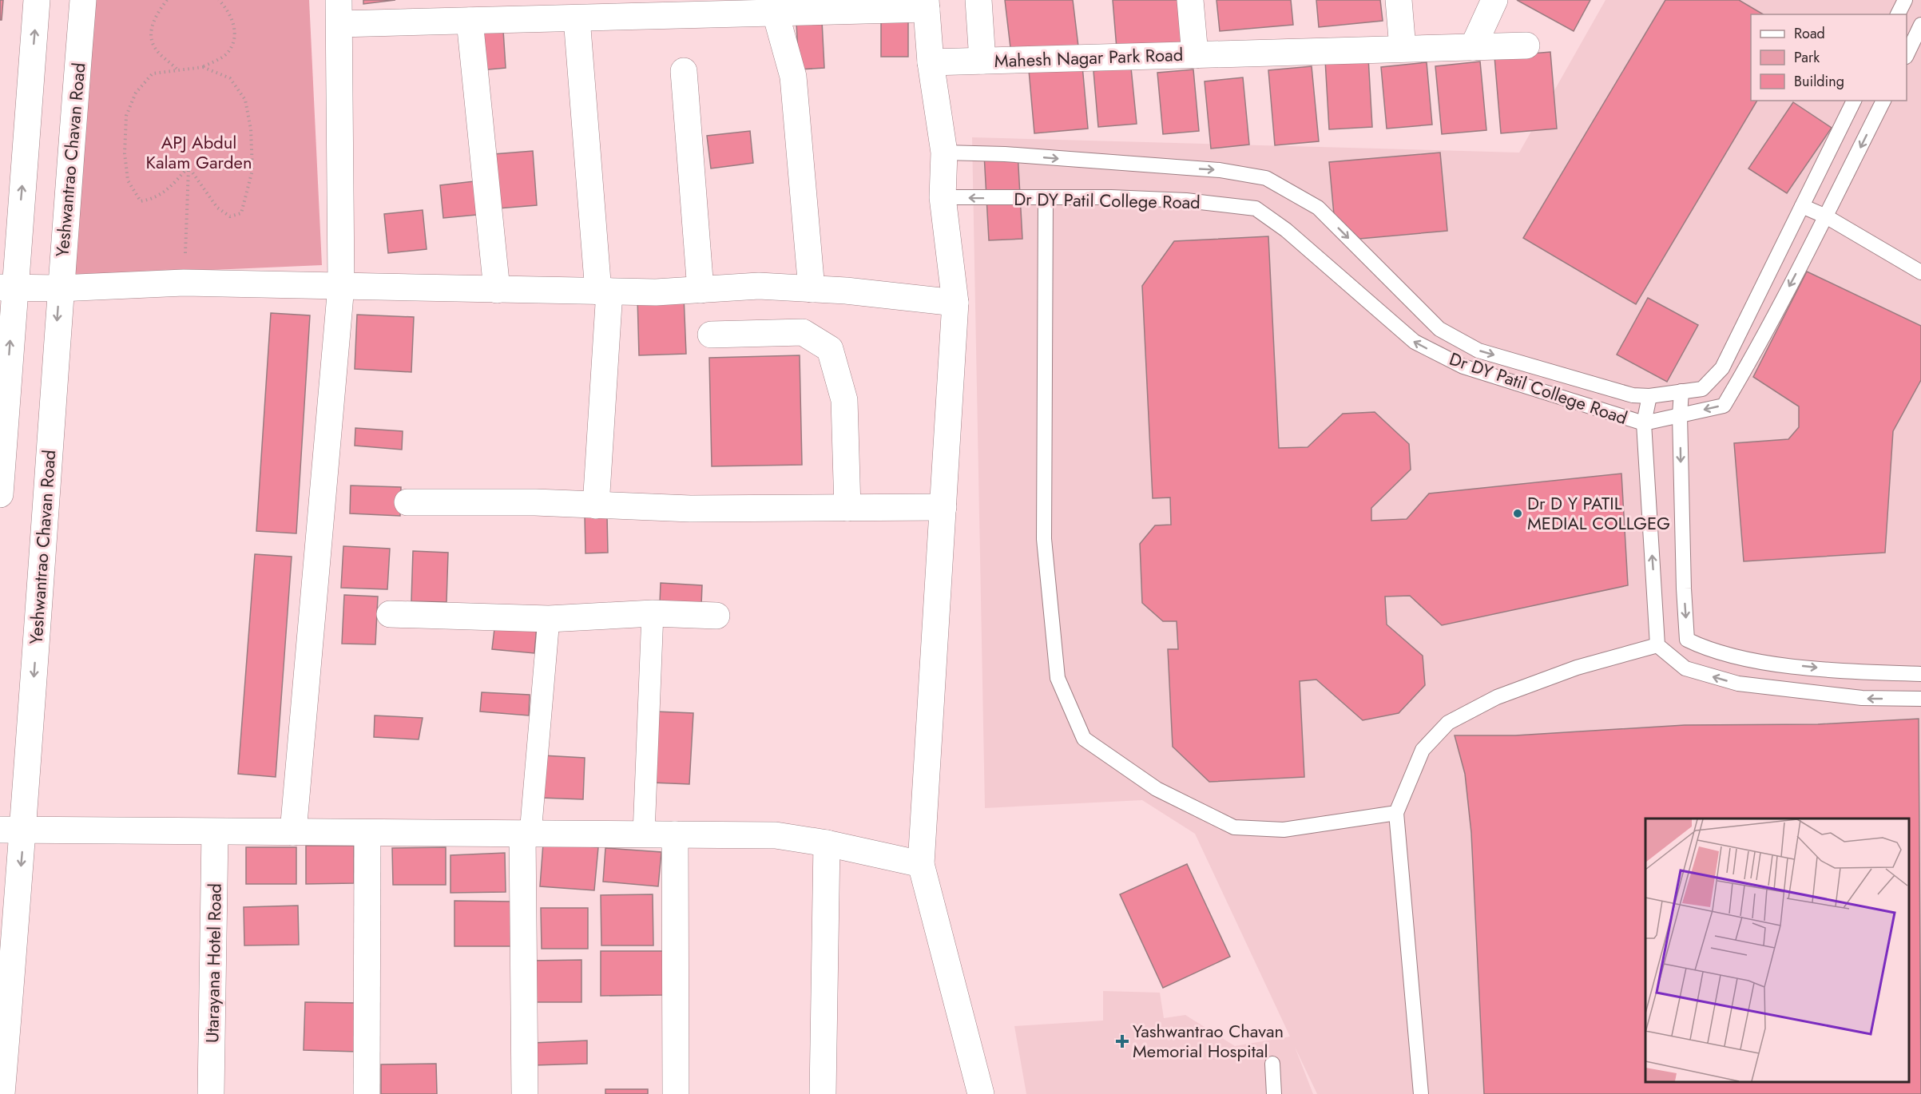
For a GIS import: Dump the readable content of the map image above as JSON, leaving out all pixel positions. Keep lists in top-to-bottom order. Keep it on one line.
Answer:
{"streets":{"street":["Mahesh Nagar Park Road","Yeshwantrao Chavan Road","Utarayana Hotel Road"],"lane":["Dr DY Patil College Road"]},"one_way":["Yeshwantrao Chavan Road"],"parks":["APJ Abdul Kalam Garden"],"places":{"other":["Dr D Y PATIL MEDIAL COLLGEG"],"health":["Yashwantrao Chavan Memorial Hospital"]},"legend":["Road","Park","Building"]}
